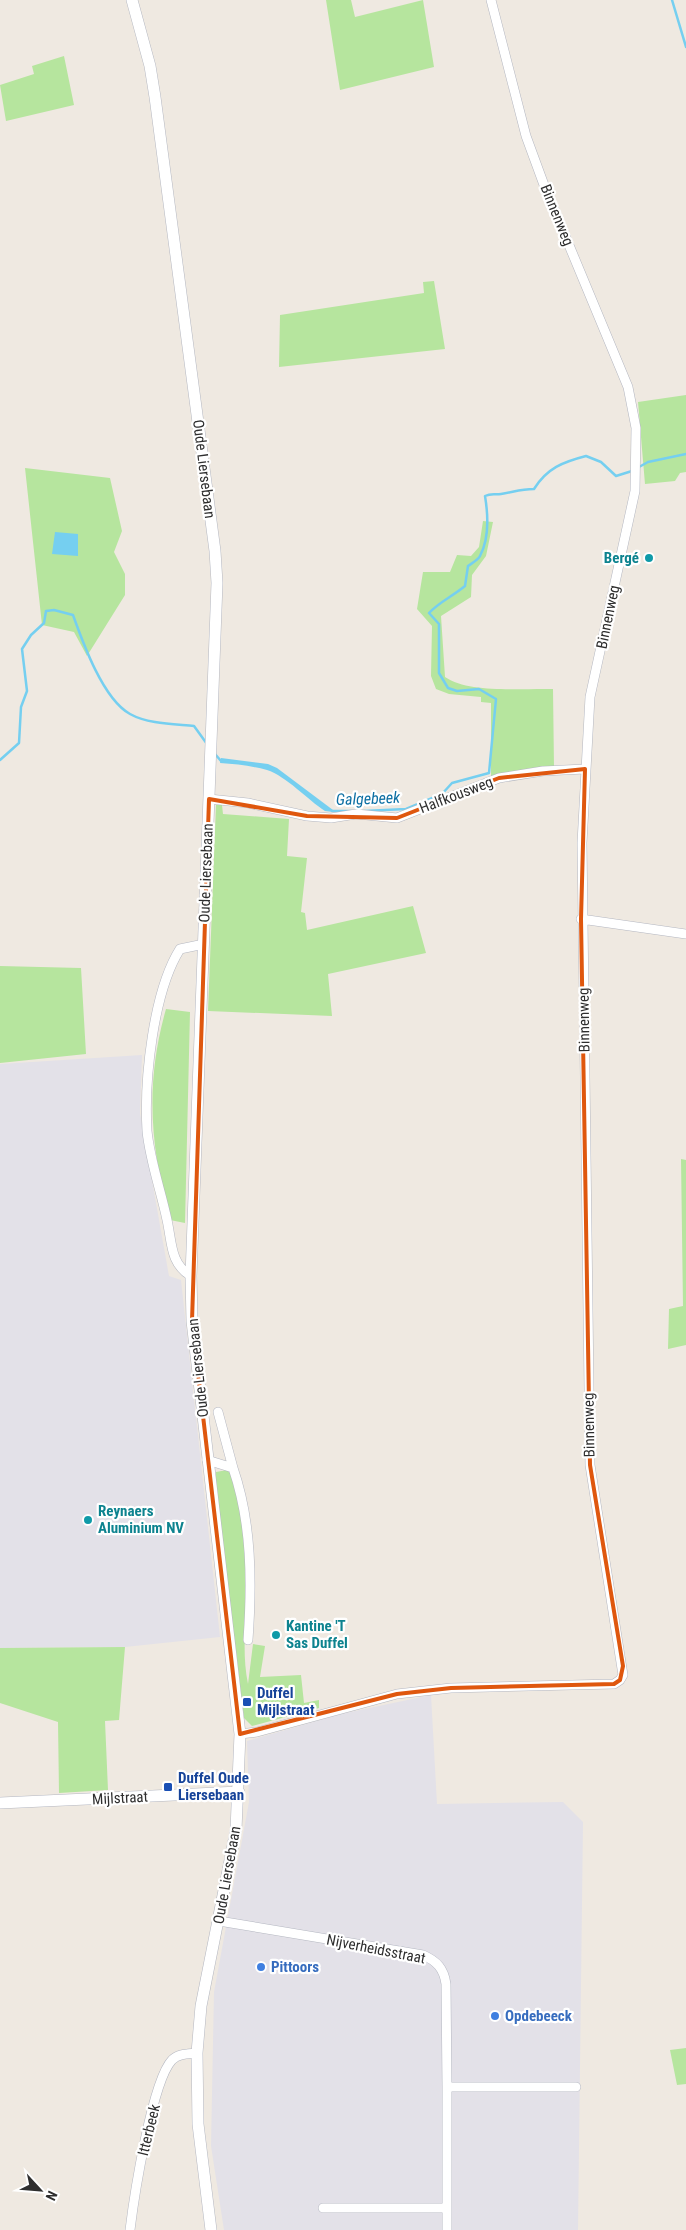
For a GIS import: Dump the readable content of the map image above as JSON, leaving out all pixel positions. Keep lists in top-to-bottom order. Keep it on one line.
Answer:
{"streets":{"main road":["Oude Liersebaan","Mijlstraat"],"street":["Binnenweg","Halfkousweg","Nijverheidsstraat","Itterbeek"]},"crossings":[["Binnenweg","Oude Liersebaan"],["Binnenweg","Halfkousweg"],["Oude Liersebaan","Halfkousweg"],["Oude Liersebaan","Mijlstraat"],["Oude Liersebaan","Nijverheidsstraat"],["Oude Liersebaan","Itterbeek"]],"water":["Galgebeek"],"places":{"other":["Bergé","Reynaers Aluminium NV","Kantine 'T Sas Duffel","Pittoors","Opdebeeck"],"transit":["Duffel Mijlstraat","Duffel Oude Liersebaan"]},"north":"bottom right"}
